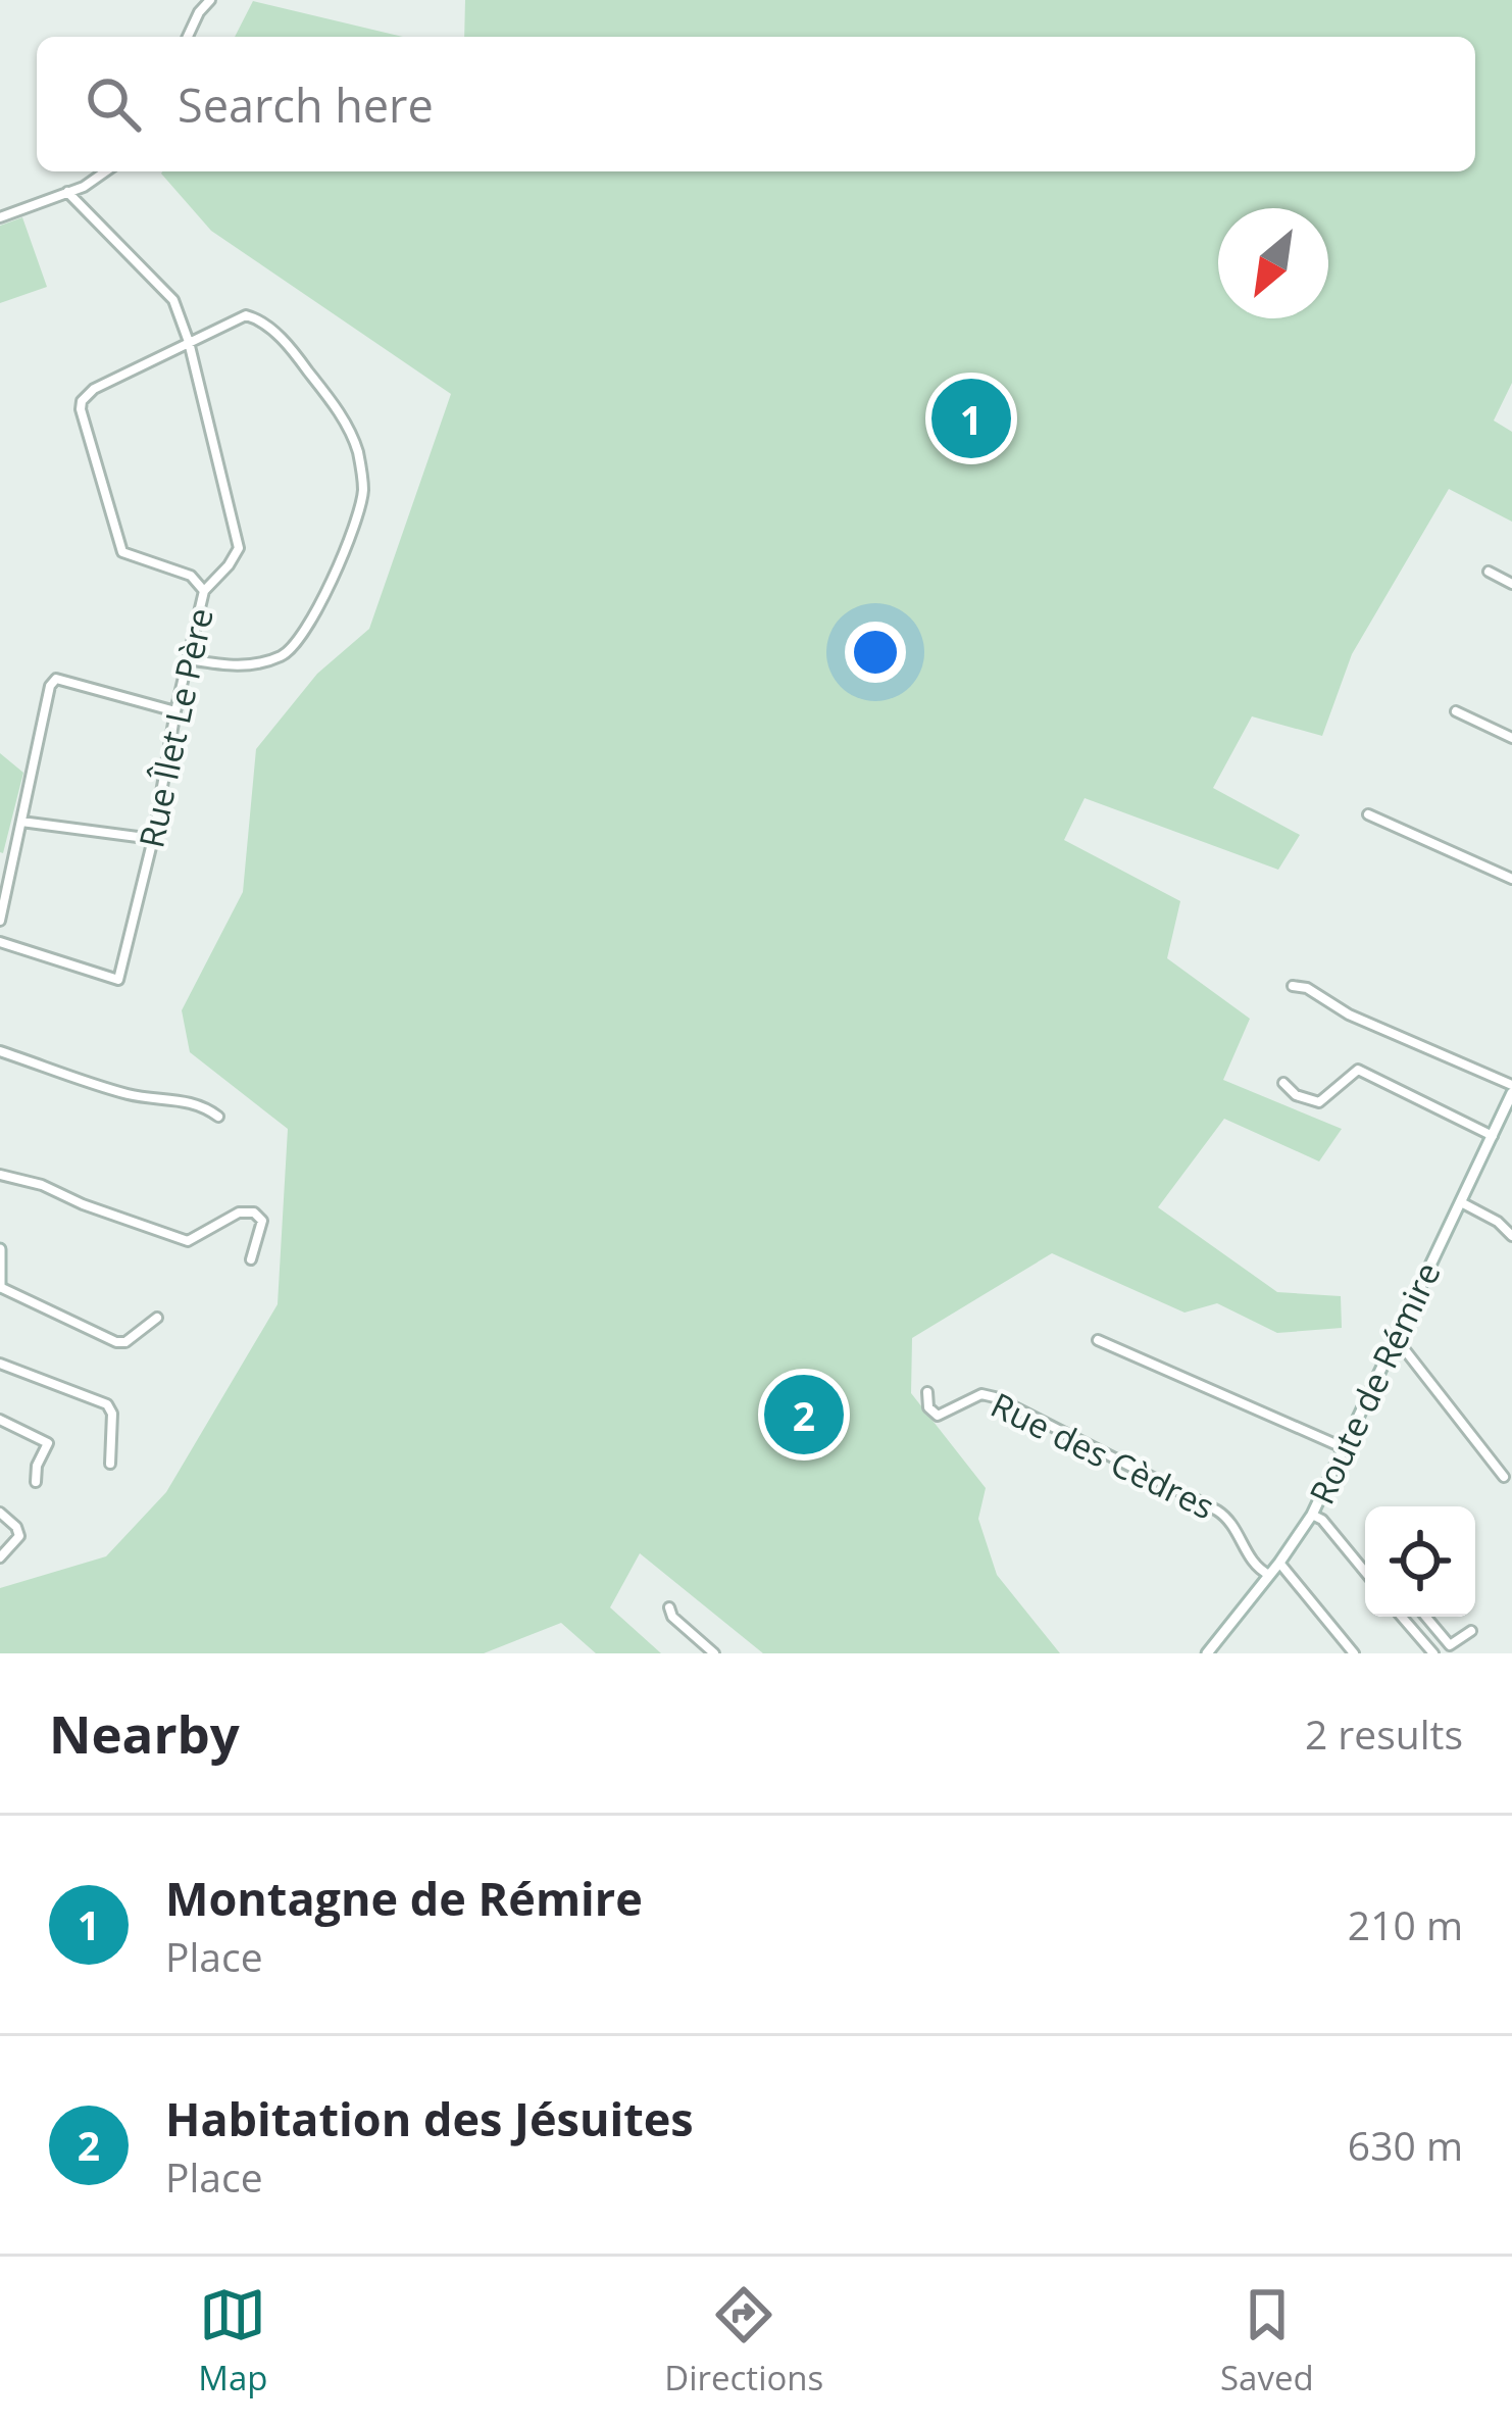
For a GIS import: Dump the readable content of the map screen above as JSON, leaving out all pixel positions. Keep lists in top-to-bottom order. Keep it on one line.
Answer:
{"streets":{"main road":["Route de Rémire"],"street":["Rue Îlet Le Père","Rue des Cèdres"]},"crossings":[["Route de Rémire","Rue des Cèdres"]],"north":"bottom left","page":{"search":"Search here","pins":["1","2"],"heading":["Nearby","2 results"],"list":[{"mark":"1","name":"Montagne de Rémire","note":"Place","value":"210 m"},{"mark":"2","name":"Habitation des Jésuites","note":"Place","value":"630 m"}],"nav":["Map","Directions","Saved"]}}
